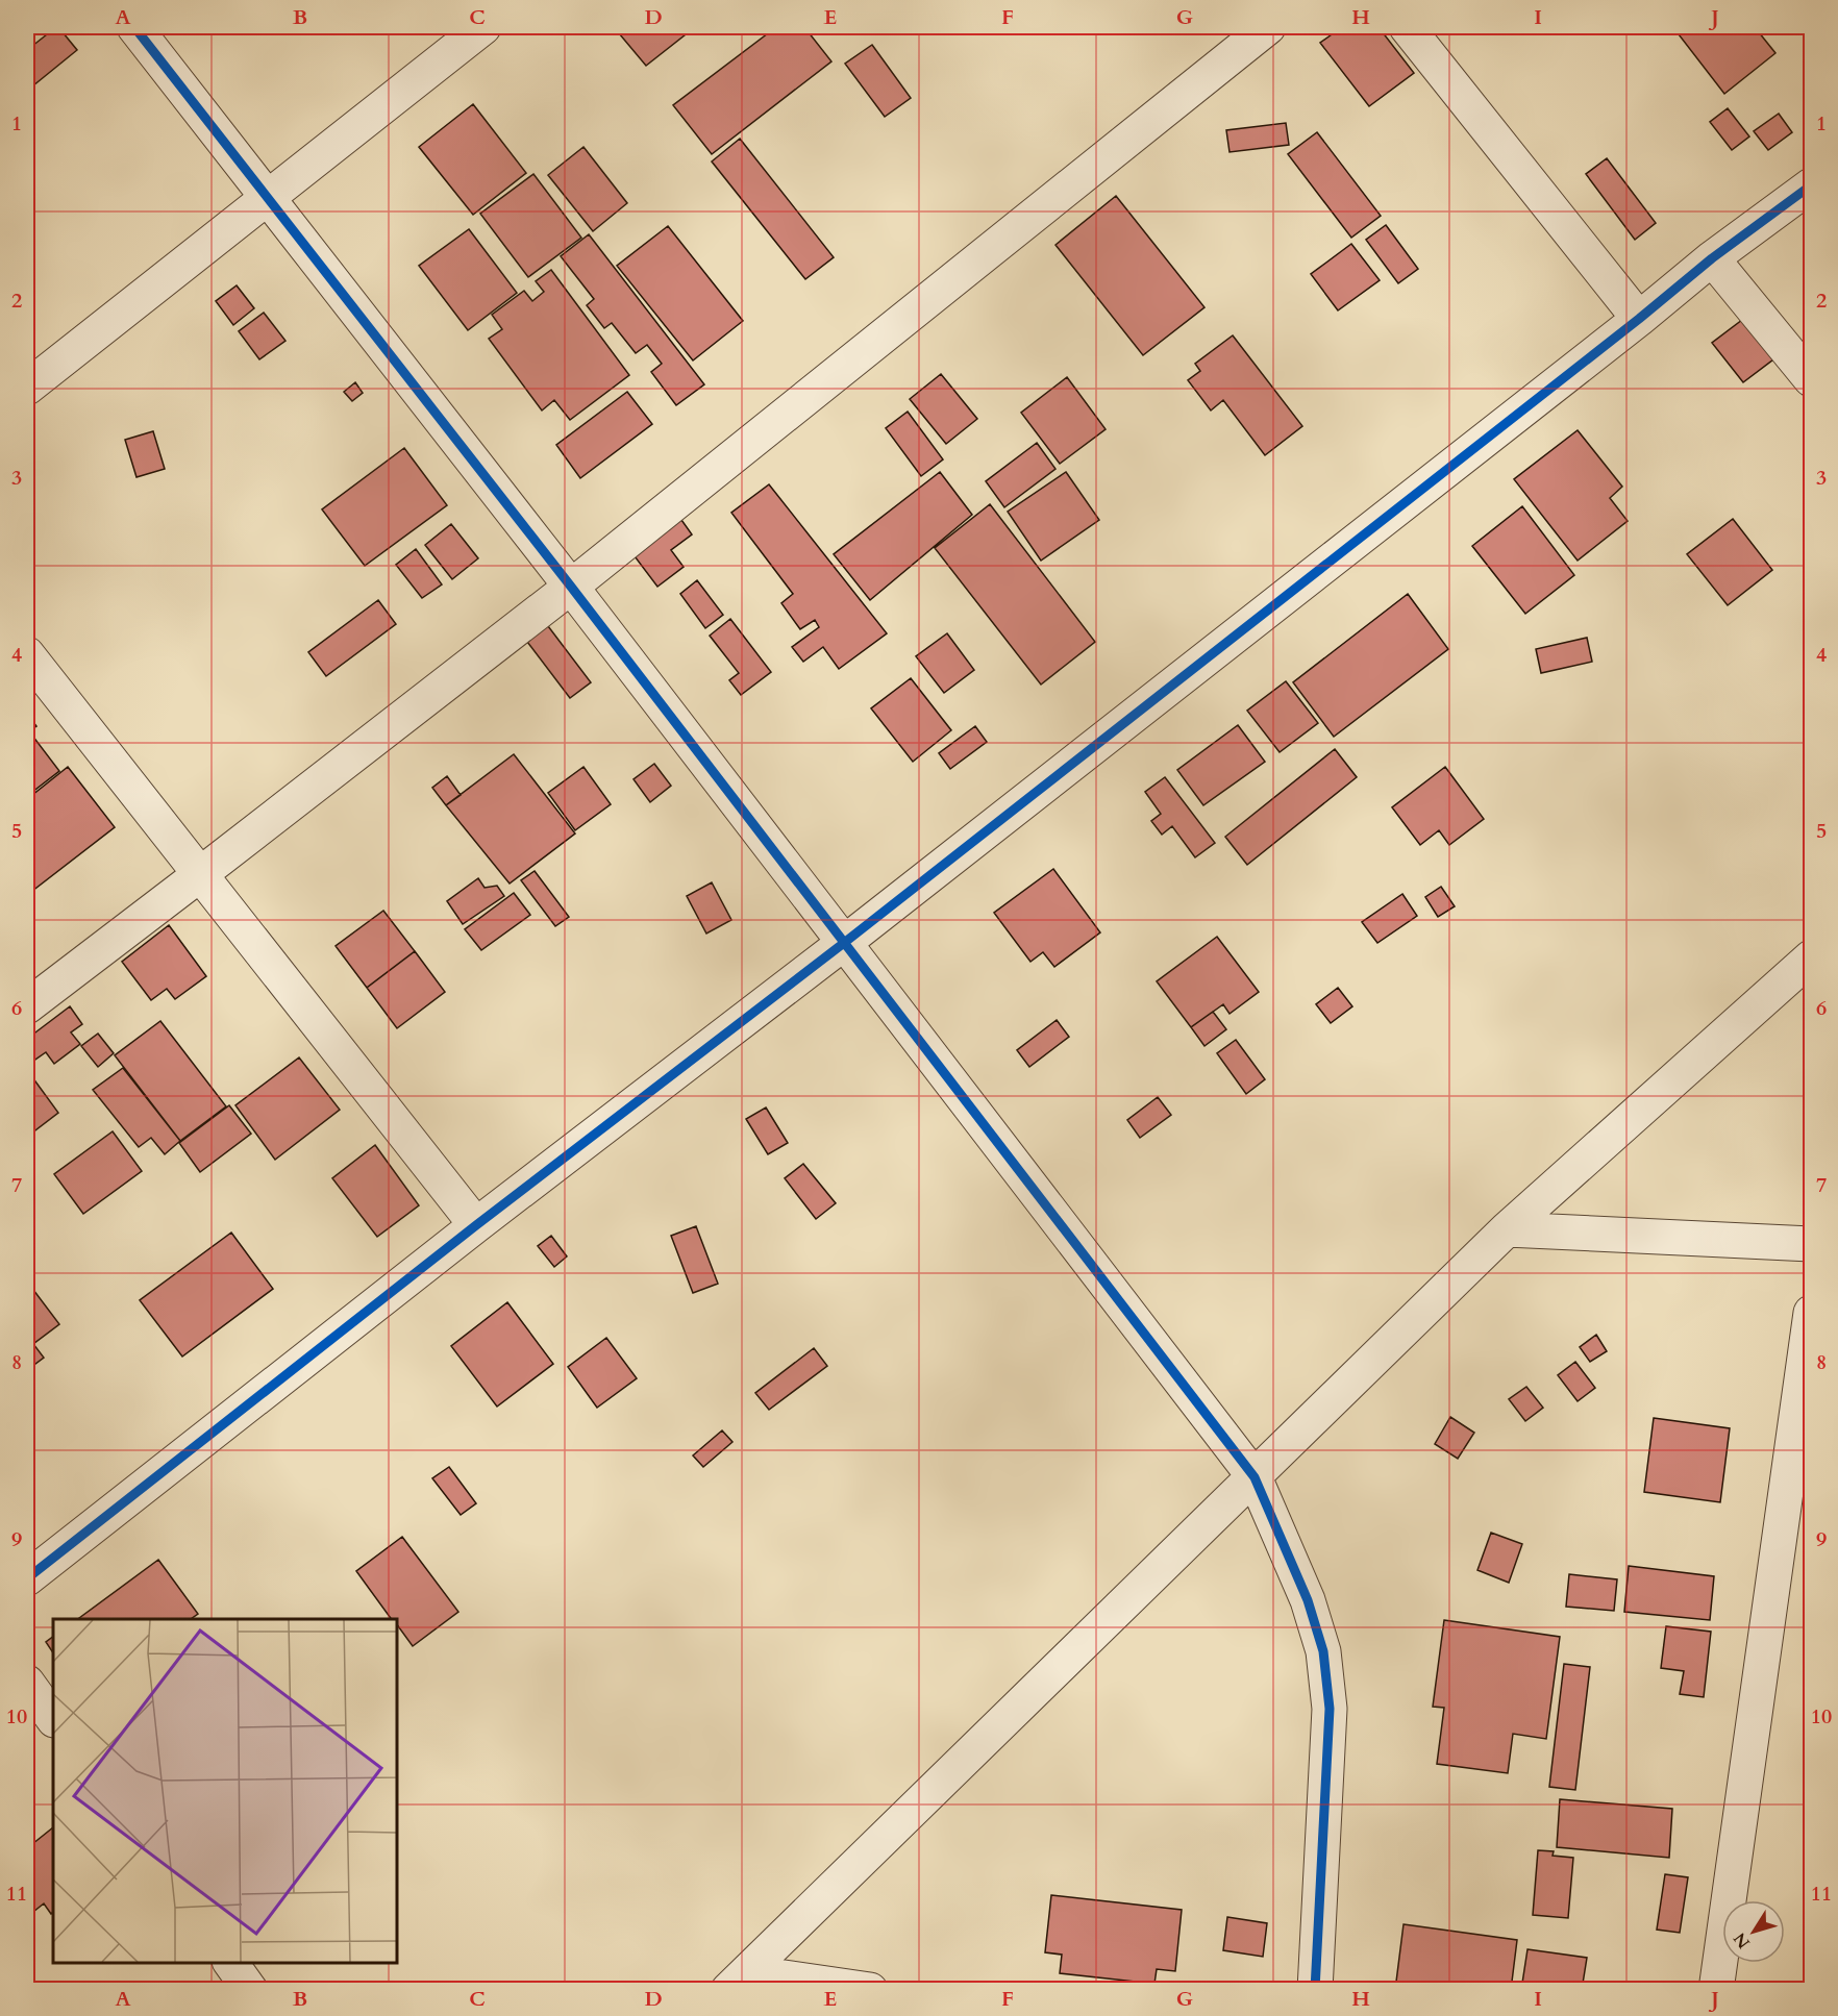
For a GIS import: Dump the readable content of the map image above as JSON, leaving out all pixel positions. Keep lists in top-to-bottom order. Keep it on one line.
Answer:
{"north":"bottom left","grid":{"columns":["A","B","C","D","E","F","G","H","I","J"],"rows":["1","2","3","4","5","6","7","8","9","10","11"]}}
